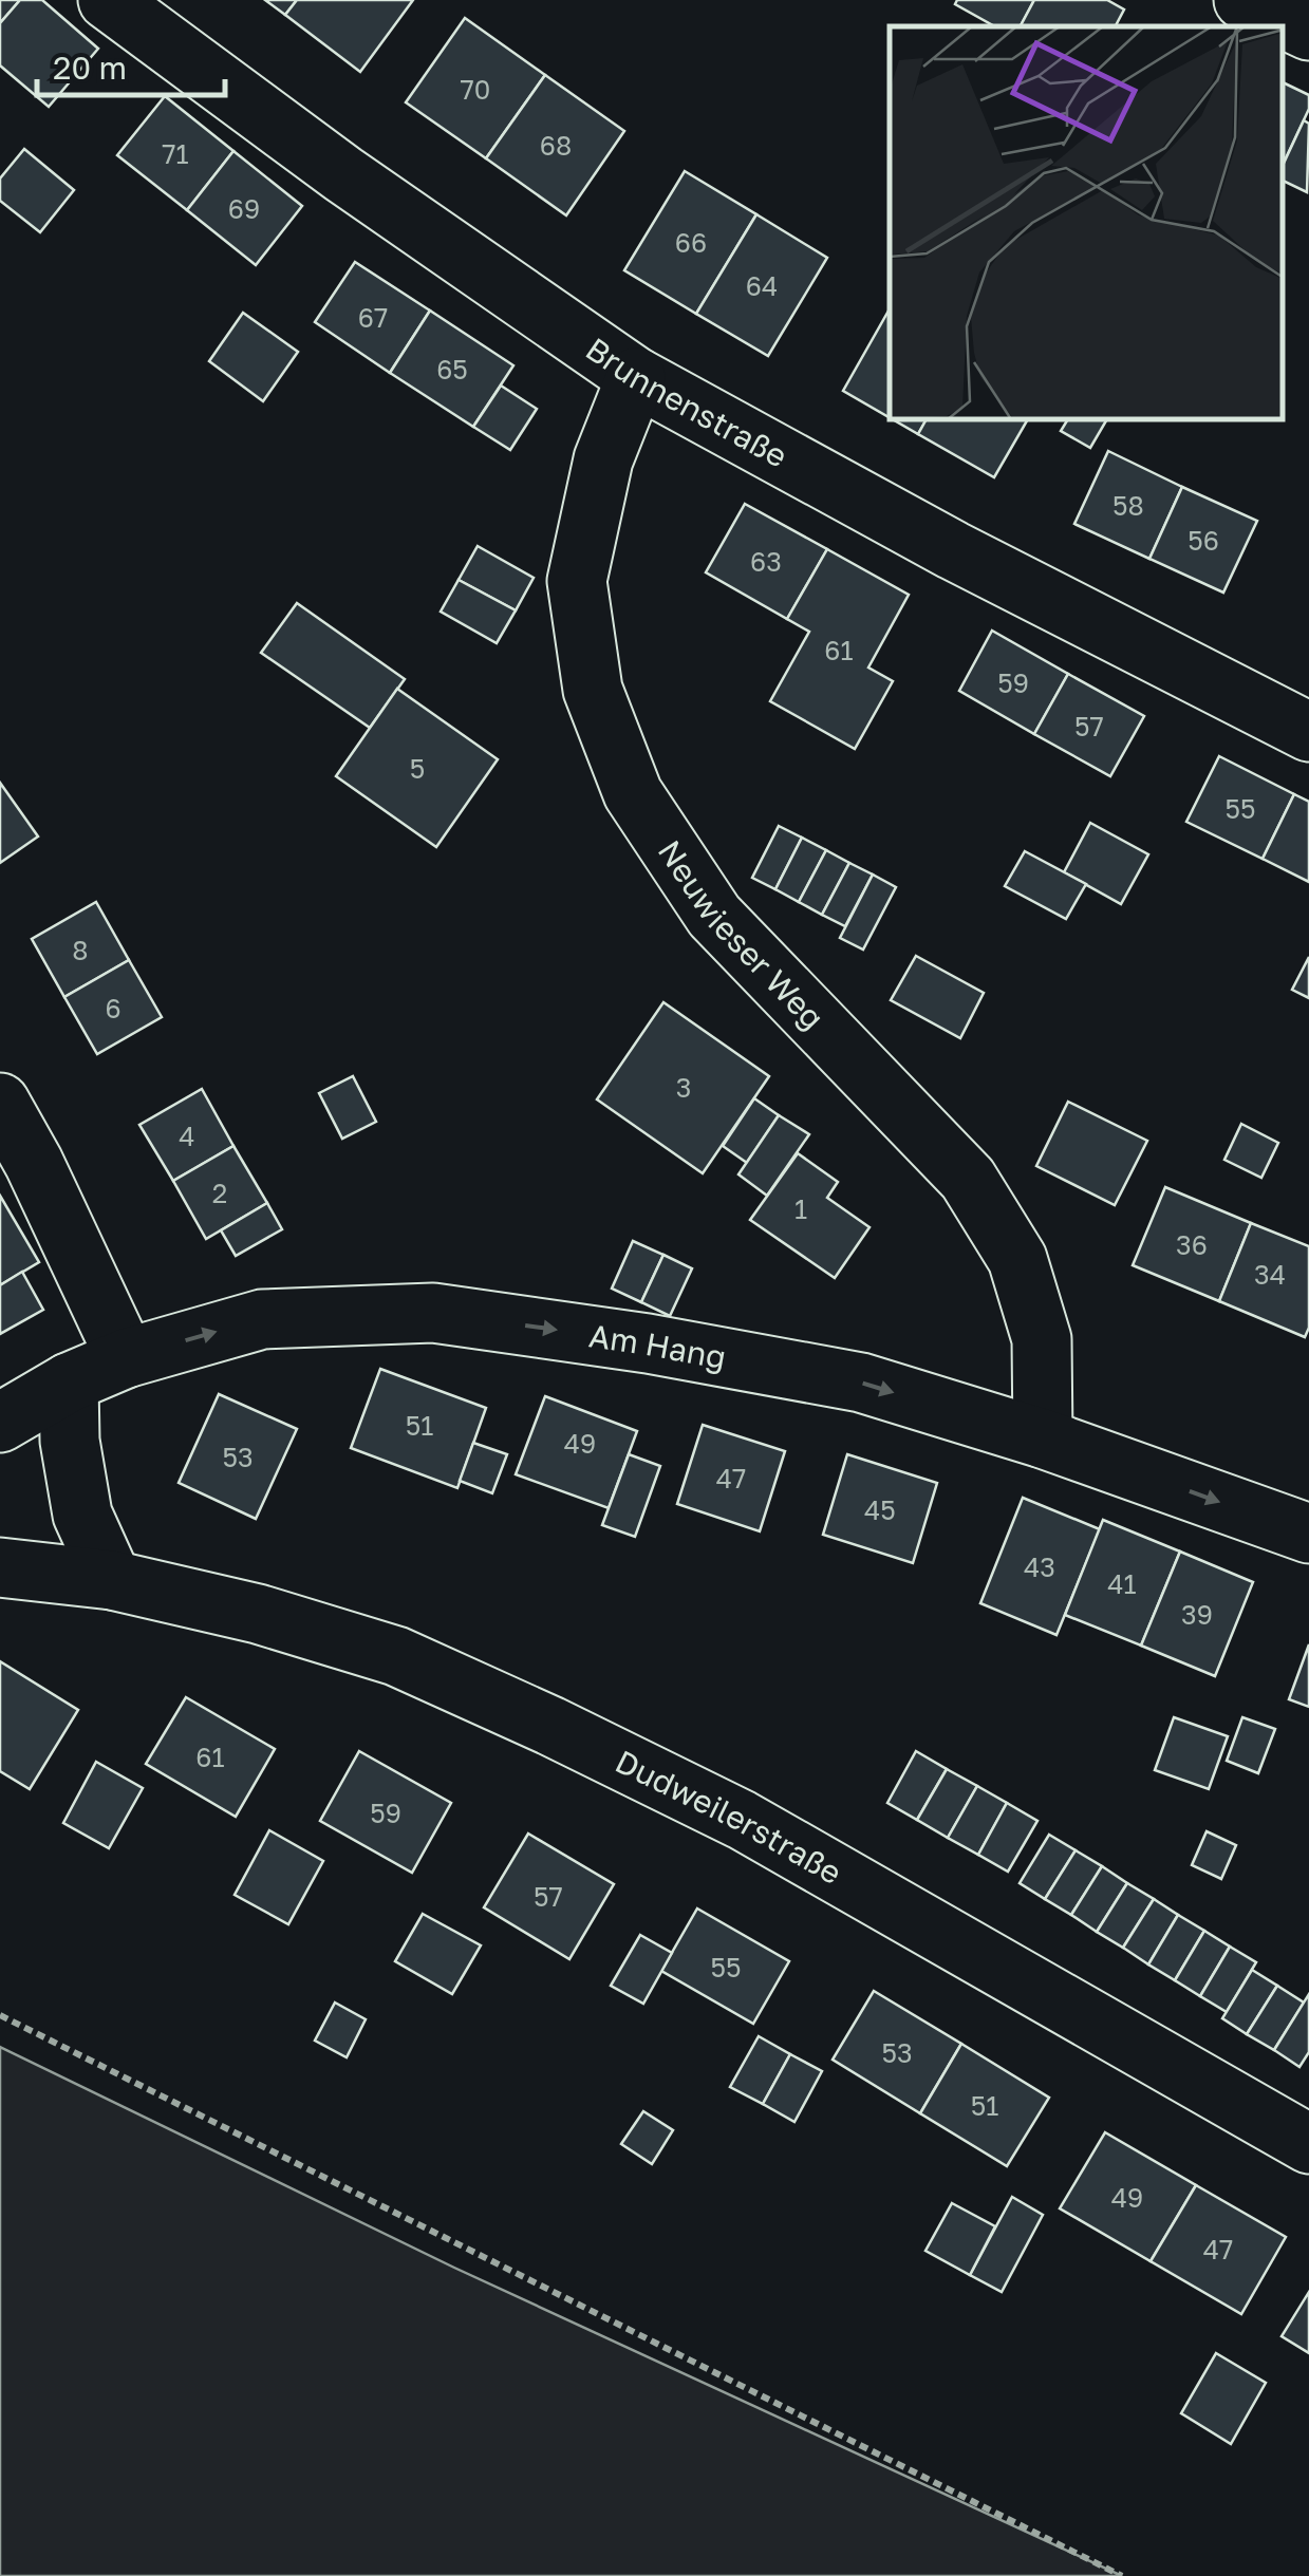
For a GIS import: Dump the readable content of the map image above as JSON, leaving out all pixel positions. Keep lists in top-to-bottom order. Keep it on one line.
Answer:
{"streets":{"street":["Brunnenstraße","Neuwieser Weg","Am Hang","Dudweilerstraße"]},"crossings":[["Brunnenstraße","Neuwieser Weg"],["Neuwieser Weg","Am Hang"]],"one_way":["Am Hang"],"house_numbers":["70","68","71","69","66","64","67","65","58","56","63","61","59","57","5","55","8","6","3","4","2","1","36","34","51","49","53","47","45","43","41","39","61","59","57","55","53","51","49","47"],"scale_bar":"20 m"}
